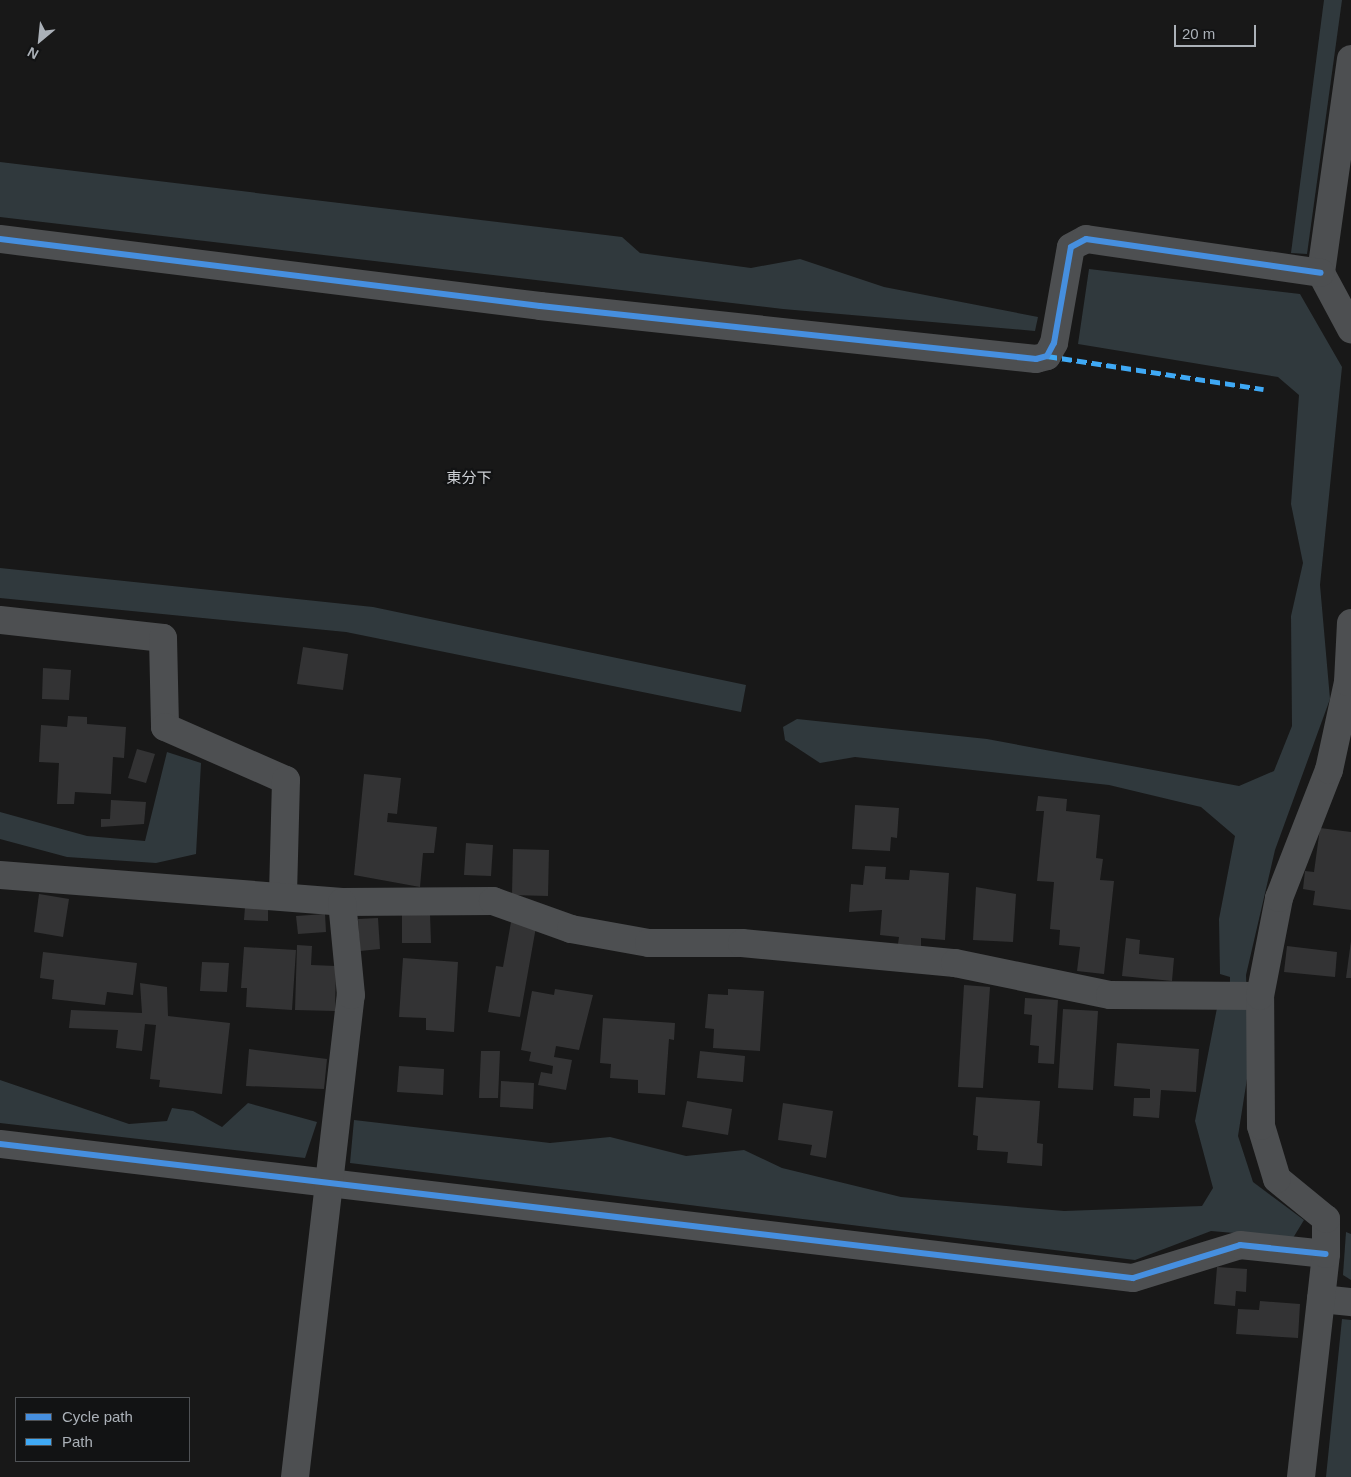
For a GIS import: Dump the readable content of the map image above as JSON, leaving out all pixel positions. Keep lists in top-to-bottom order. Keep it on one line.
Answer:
{"districts":["東分下"],"legend":["Cycle path","Path"],"scale_bar":"20 m","north":"bottom left"}
